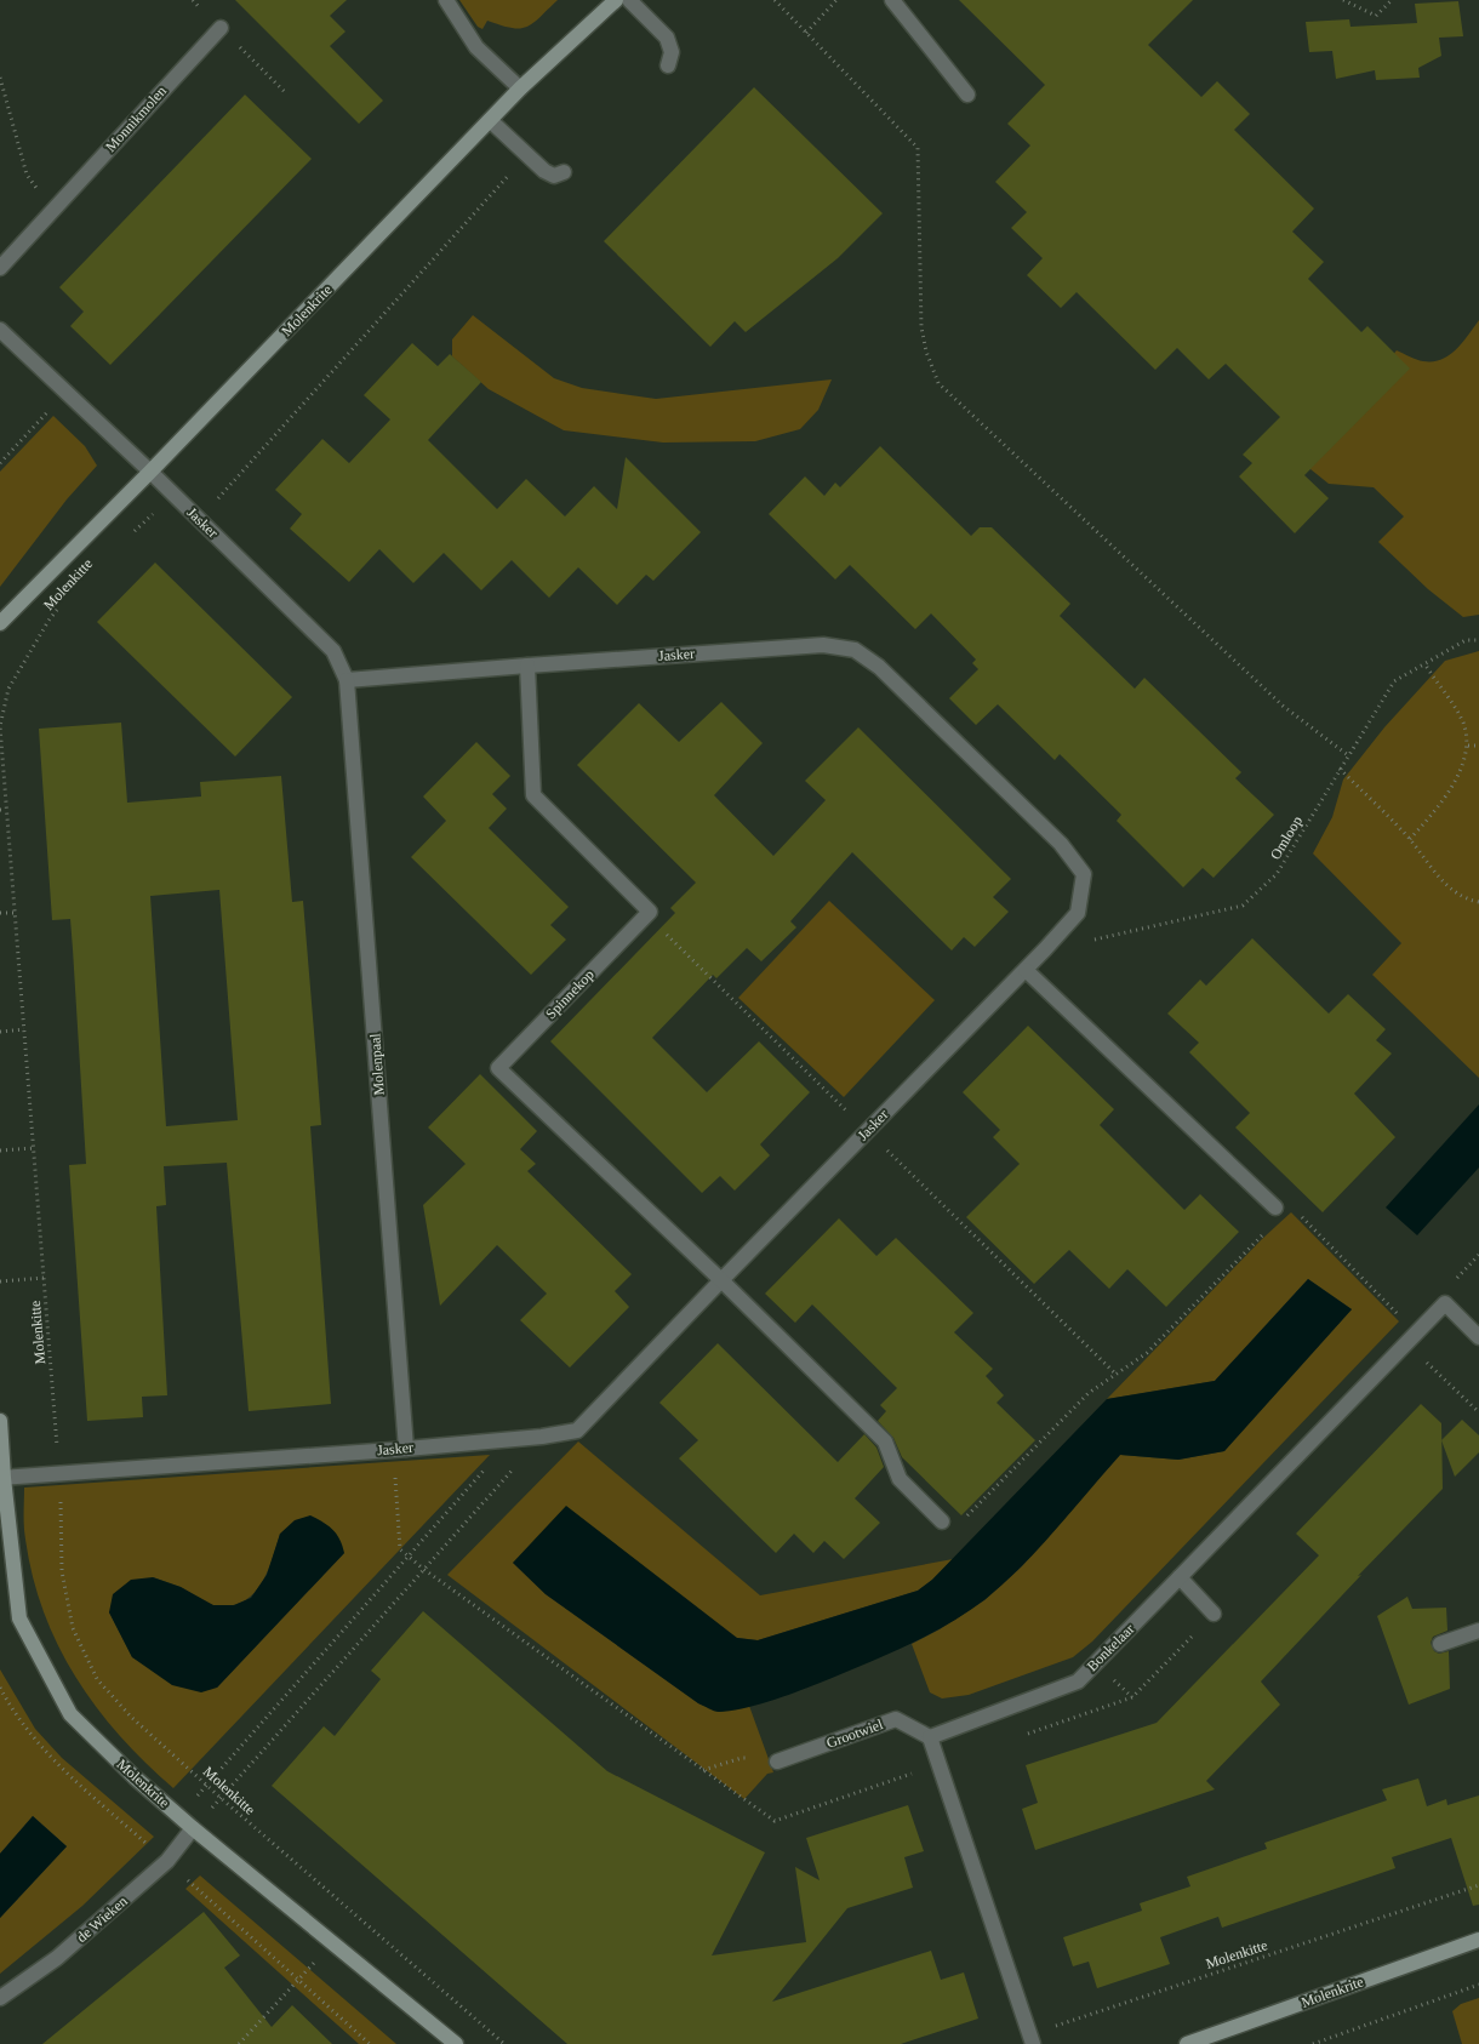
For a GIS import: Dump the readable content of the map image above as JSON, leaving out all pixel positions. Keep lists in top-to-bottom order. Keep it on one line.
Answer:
{"streets":{"street":["Monnikmolen","Molenkrite","Jasker","Spinnekop","Molenpaal","Bonkelaar","Grootwiel","de Wieken"],"path":["Molenkitte","Omloop"]},"crossings":[["Molenkrite","Jasker"],["Molenkrite","de Wieken"],["Jasker","Molenkitte"],["Jasker","Spinnekop"],["Jasker","Molenpaal"],["Bonkelaar","Grootwiel"]]}
